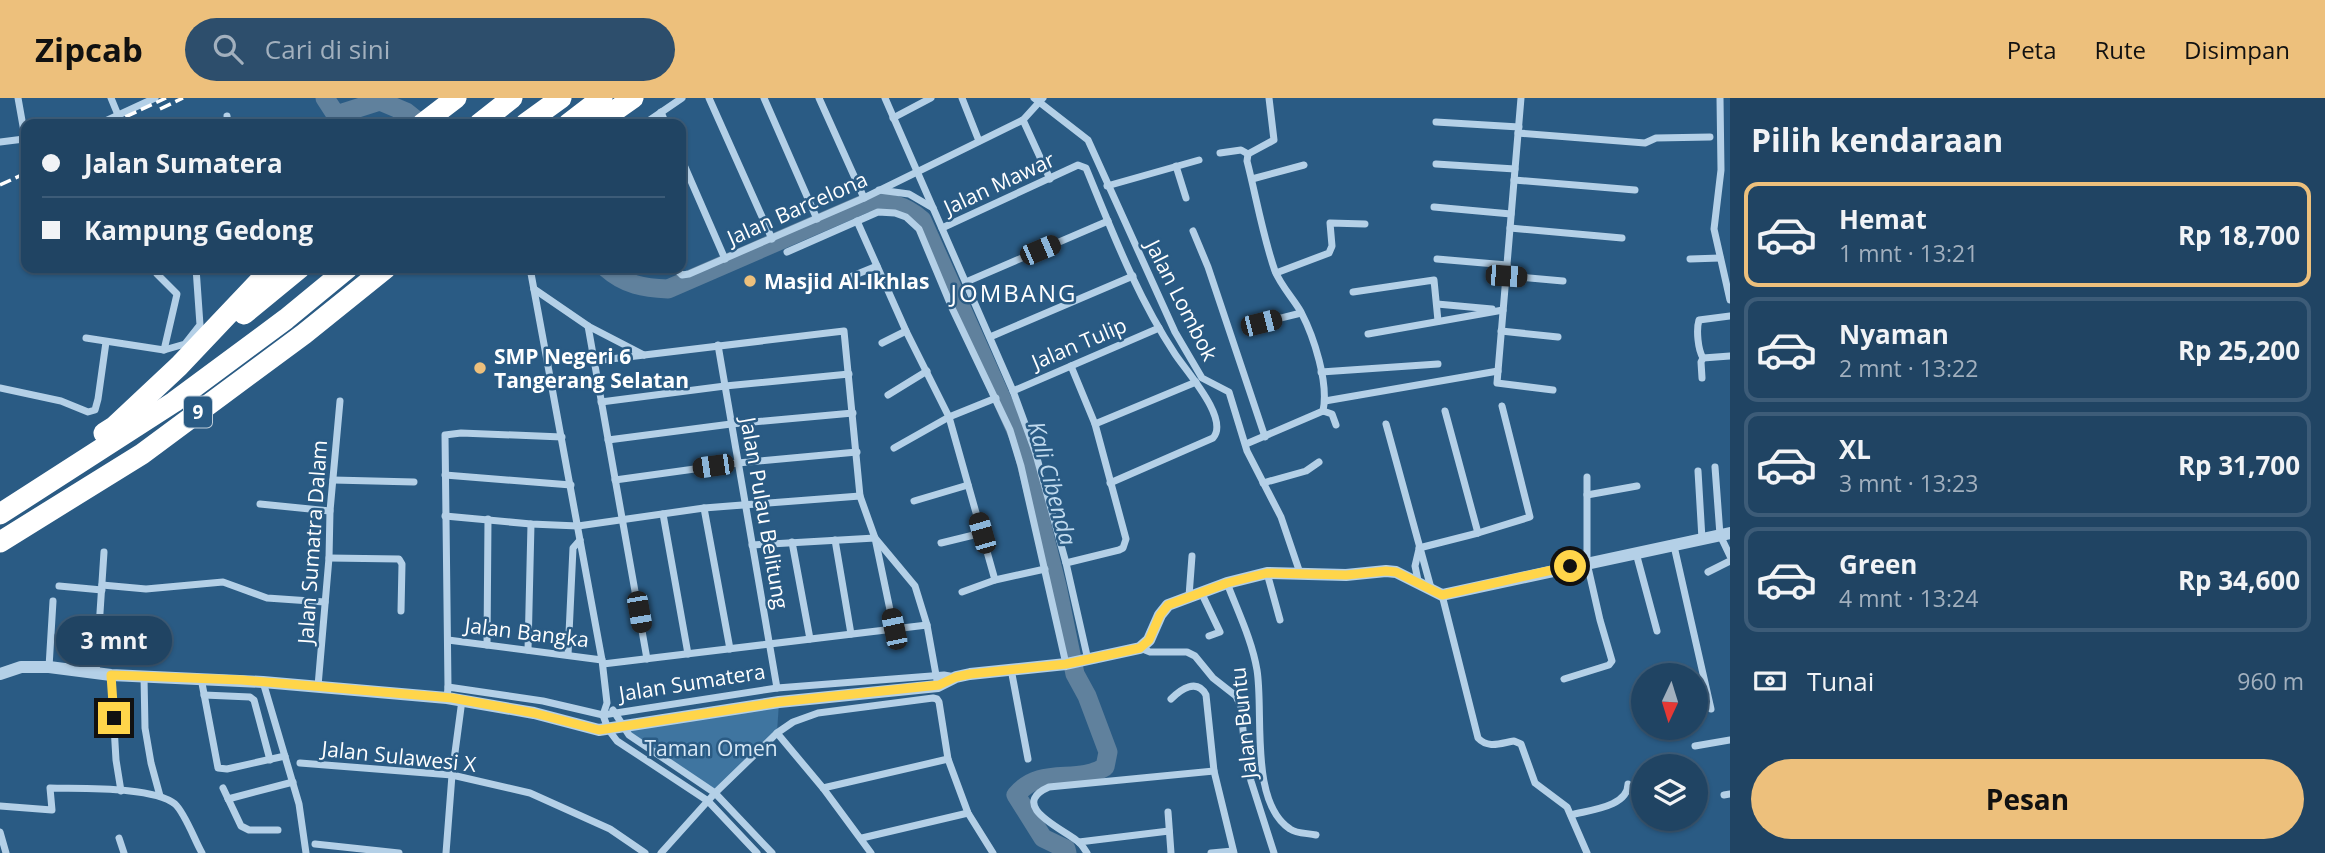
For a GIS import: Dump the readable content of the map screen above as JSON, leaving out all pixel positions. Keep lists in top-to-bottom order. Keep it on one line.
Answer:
{"streets":{"highway":["9"],"street":["Jalan Mawar","Jalan Barcelona","Jalan Lombok","Jalan Tulip","Jalan Pulau Belitung","Jalan Sumatra Dalam","Jalan Bangka","Jalan Sumatera","Jalan Buntu","Jalan Sulawesi X"]},"crossings":[["Jalan Pulau Belitung","Jalan Bangka"],["Jalan Pulau Belitung","Jalan Sumatera"],["Jalan Sumatra Dalam","Jalan Sumatera"]],"districts":["JOMBANG"],"water":["Kali Cibenda"],"parks":["Taman Omen"],"places":["Masjid Al-Ikhlas","SMP Negeri 6 Tangerang Selatan"],"north":"bottom","page":{"header":"Zipcab","search":"Cari di sini","nav":["Peta","Rute","Disimpan"],"heading":"Pilih kendaraan","banner":["Jalan Sumatera","Kampung Gedong"],"list":[{"name":"Hemat","note":"1 mnt · 13:21","value":"Rp 18,700"},{"name":"Nyaman","note":"2 mnt · 13:22","value":"Rp 25,200"},{"name":"XL","note":"3 mnt · 13:23","value":"Rp 31,700"},{"name":"Green","note":"4 mnt · 13:24","value":"Rp 34,600"}],"bubble":"3 mnt","pay":["Tunai","960 m"],"buttons":"Pesan"}}
